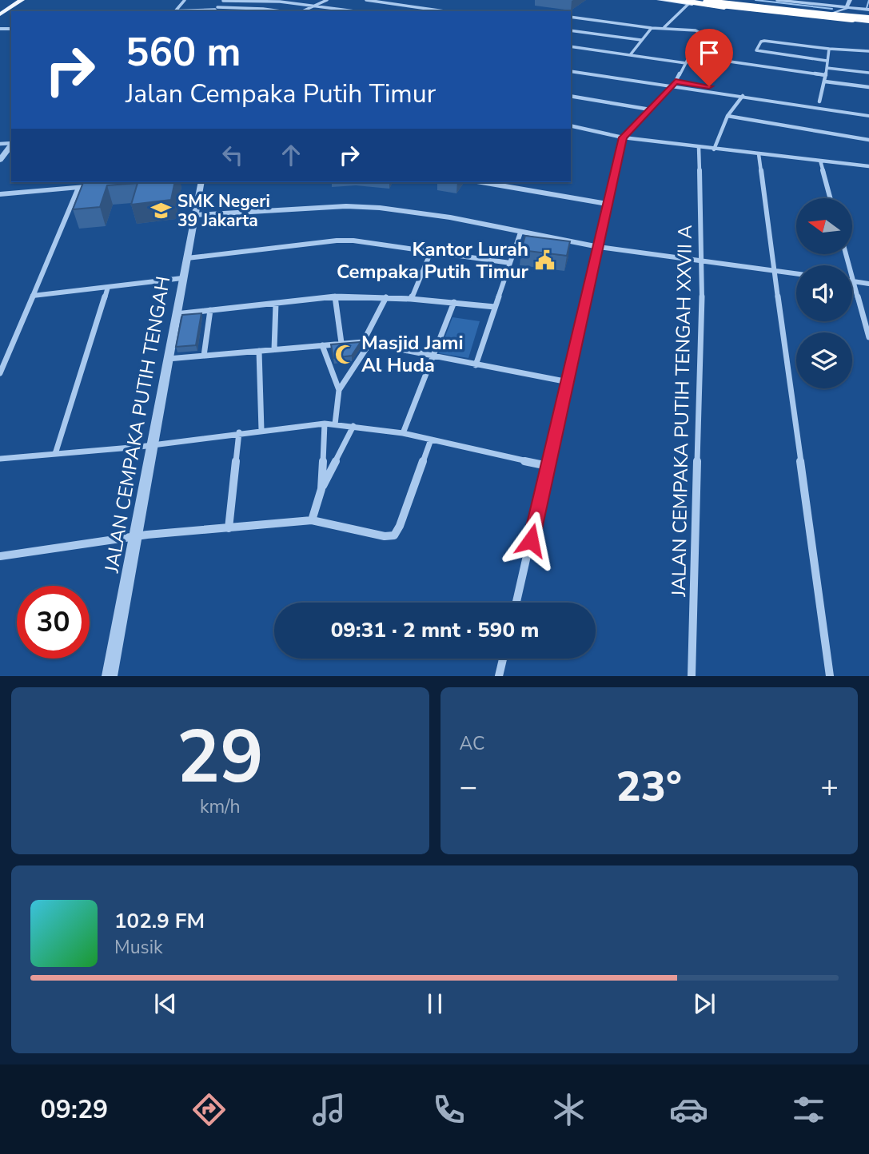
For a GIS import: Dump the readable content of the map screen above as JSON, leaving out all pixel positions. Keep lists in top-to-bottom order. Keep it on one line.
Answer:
{"streets":{"street":["JALAN CEMPAKA PUTIH TENGAH XXVII A","JALAN CEMPAKA PUTIH TENGAH"]},"places":{"school or university":["SMK Negeri 39 Jakarta"],"public building":["Kantor Lurah Cempaka Putih Timur"],"mosque":["Masjid Jami Al Huda"]},"north":"left","page":{"turn":["560 m","Jalan Cempaka Putih Timur"],"limit":"30","trip":"09:31 · 2 mnt · 590 m","tile":[["29","km/h"],"AC"],"heat":["−","23°","+"],"song":["102.9 FM","Musik"],"tabs":"09:29"}}
